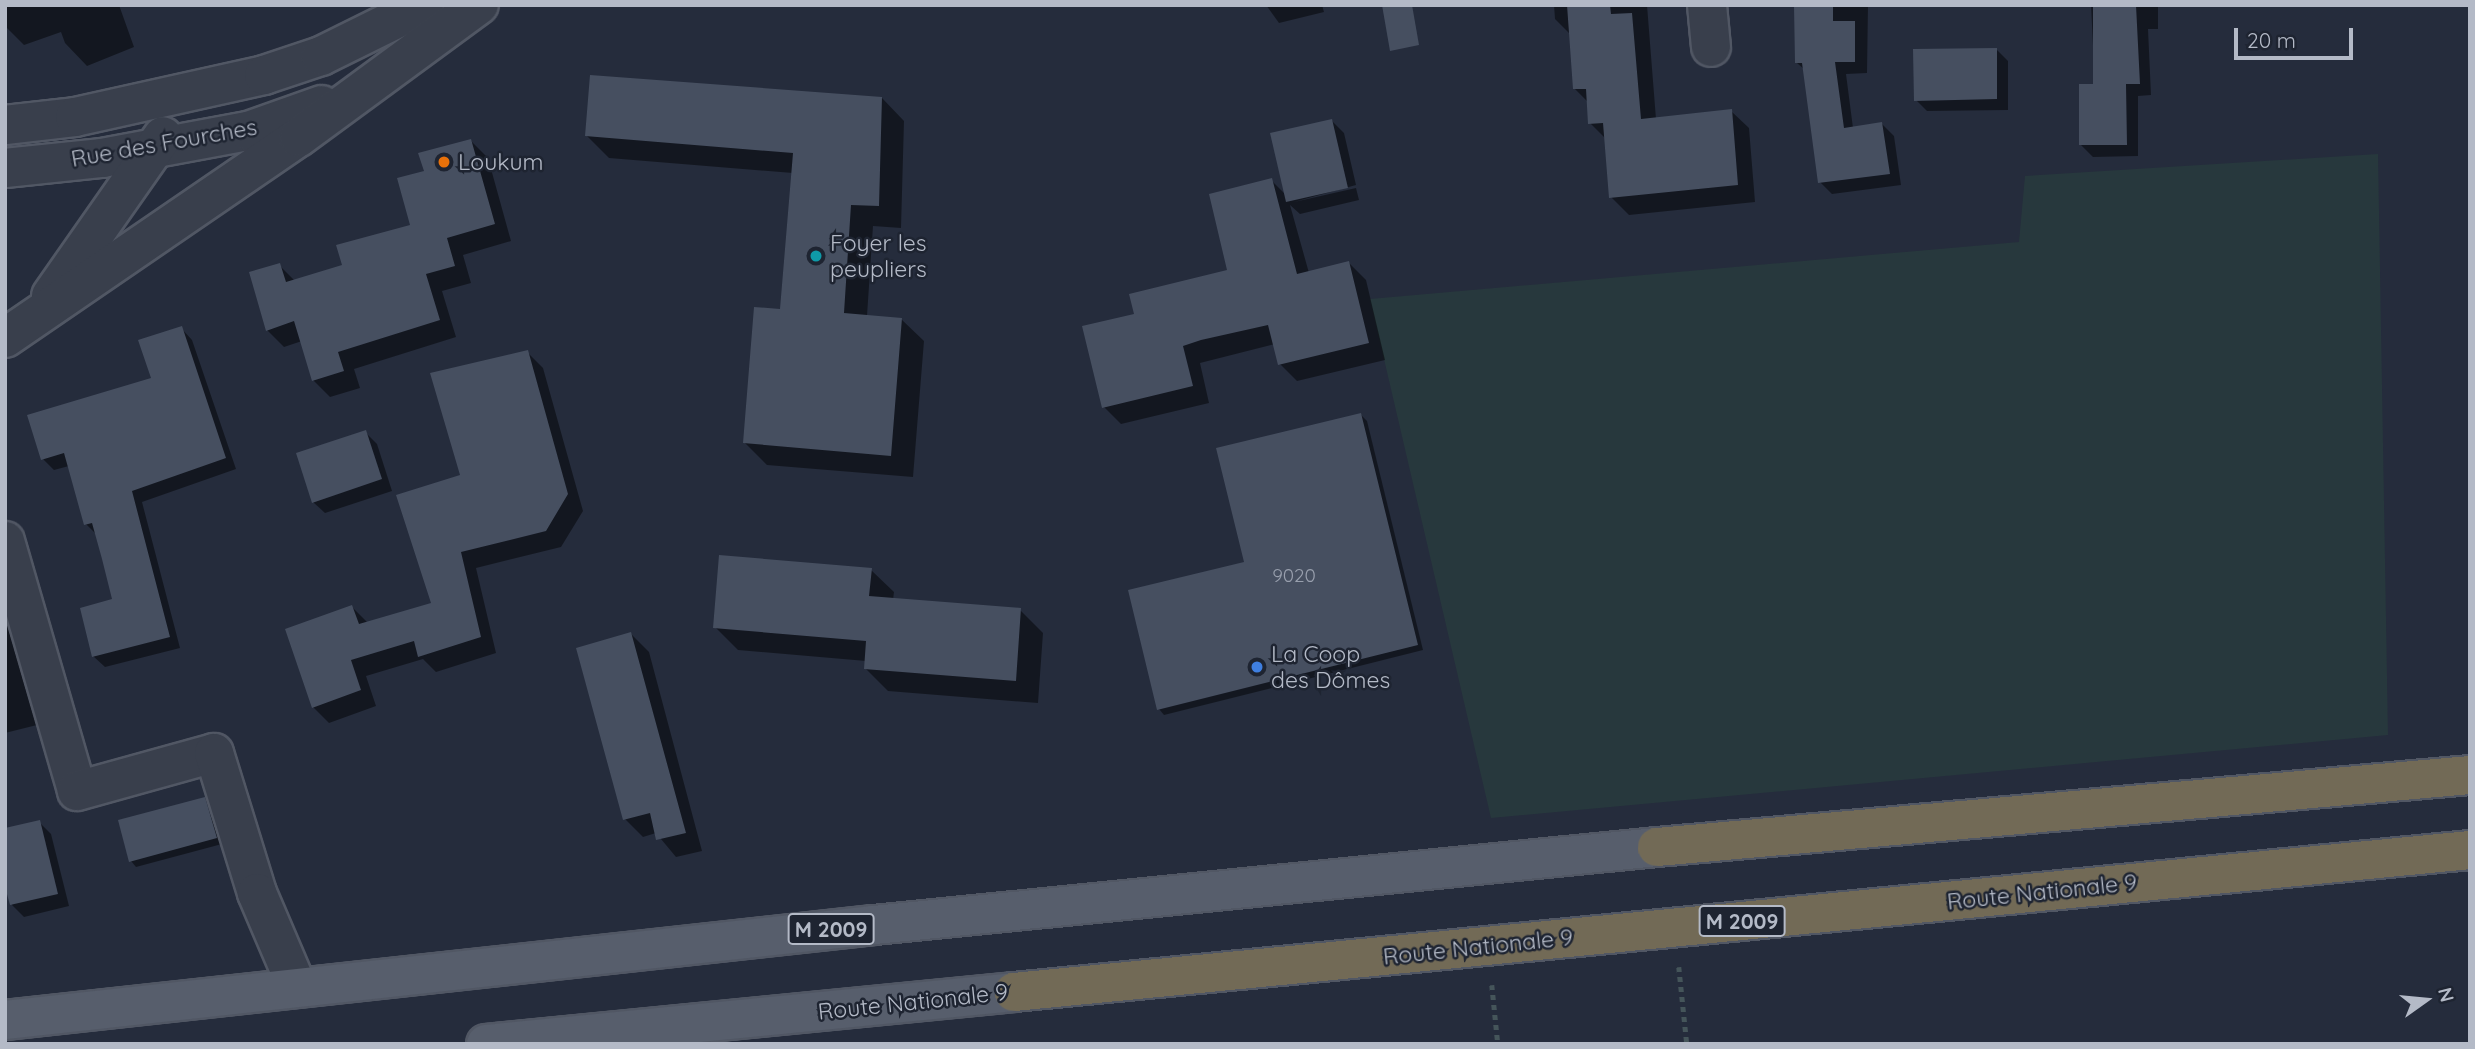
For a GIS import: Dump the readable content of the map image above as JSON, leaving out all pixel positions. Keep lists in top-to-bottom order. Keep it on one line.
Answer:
{"streets":{"highway":["Route Nationale 9","M 2009"],"street":["Rue des Fourches"]},"places":["Loukum","Foyer les peupliers","La Coop des Dômes"],"house_numbers":["9020"],"scale_bar":"20 m","north":"right"}
